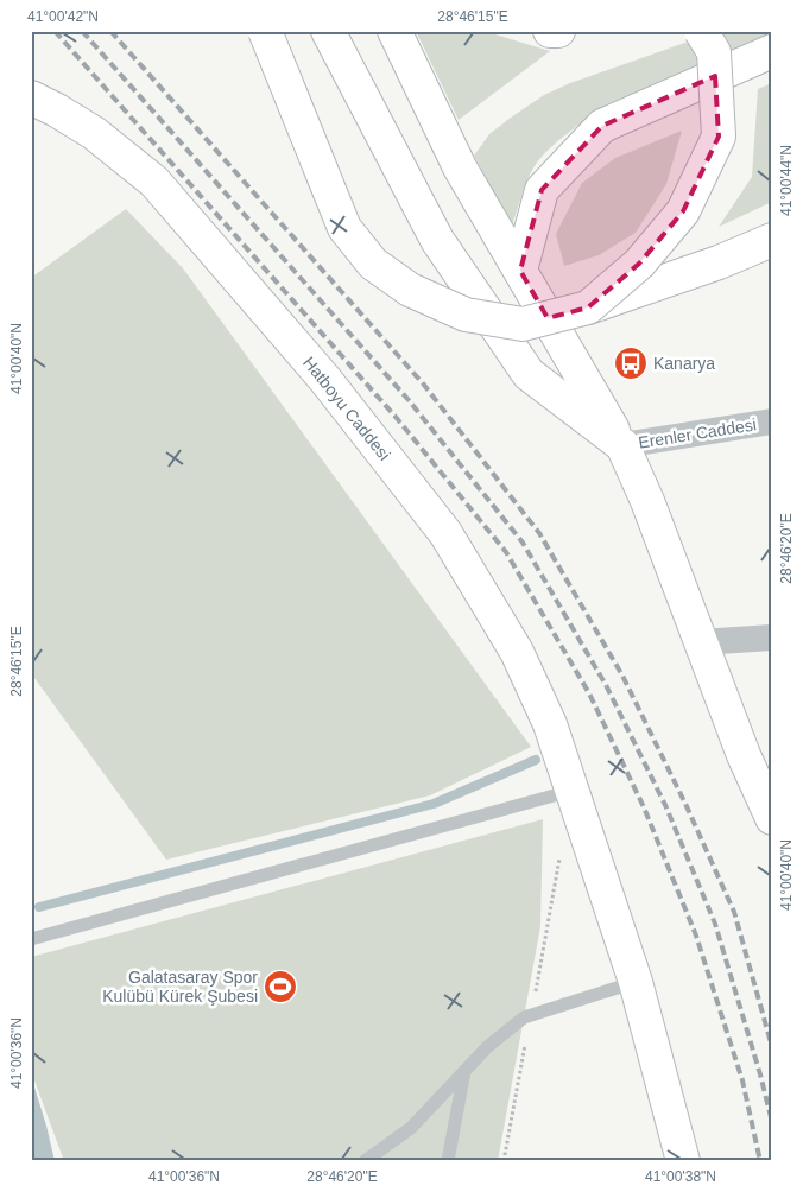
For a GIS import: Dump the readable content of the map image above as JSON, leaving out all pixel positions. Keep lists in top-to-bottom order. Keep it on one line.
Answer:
{"streets":{"main road":["Hatboyu Caddesi"],"street":["Erenler Caddesi"]},"places":{"bus stop":["Kanarya"],"sports":["Galatasaray Spor Kulübü Kürek Şubesi"]},"coordinates":["41°00'42\"N","28°46'15\"E","41°00'44\"N","41°00'40\"N","28°46'20\"E","41°00'36\"N","41°00'38\"N"]}
